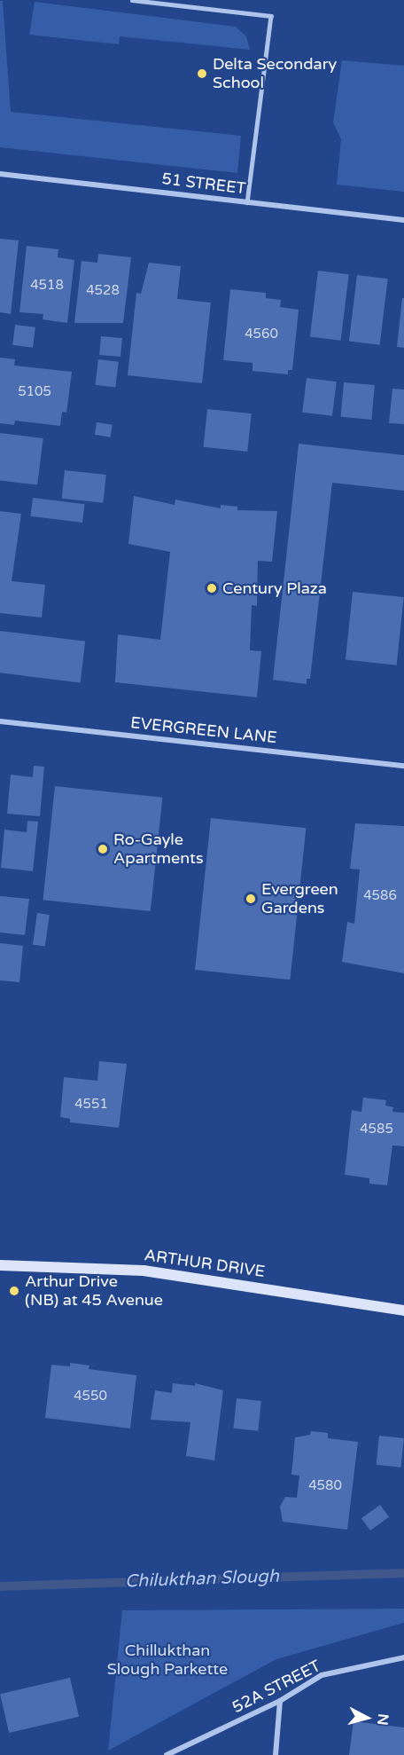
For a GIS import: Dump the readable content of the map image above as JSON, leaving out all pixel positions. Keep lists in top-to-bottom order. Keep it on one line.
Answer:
{"streets":{"main road":["ARTHUR DRIVE"],"street":["51 STREET","EVERGREEN LANE","52A STREET"]},"water":["Chilukthan Slough"],"parks":["Chillukthan Slough Parkette"],"places":["Delta Secondary School","Century Plaza","Ro-Gayle Apartments","Evergreen Gardens","Arthur Drive (NB) at 45 Avenue"],"house_numbers":["4518","4528","4560","5105","4586","4551","4585","4550","4580"],"north":"right"}
